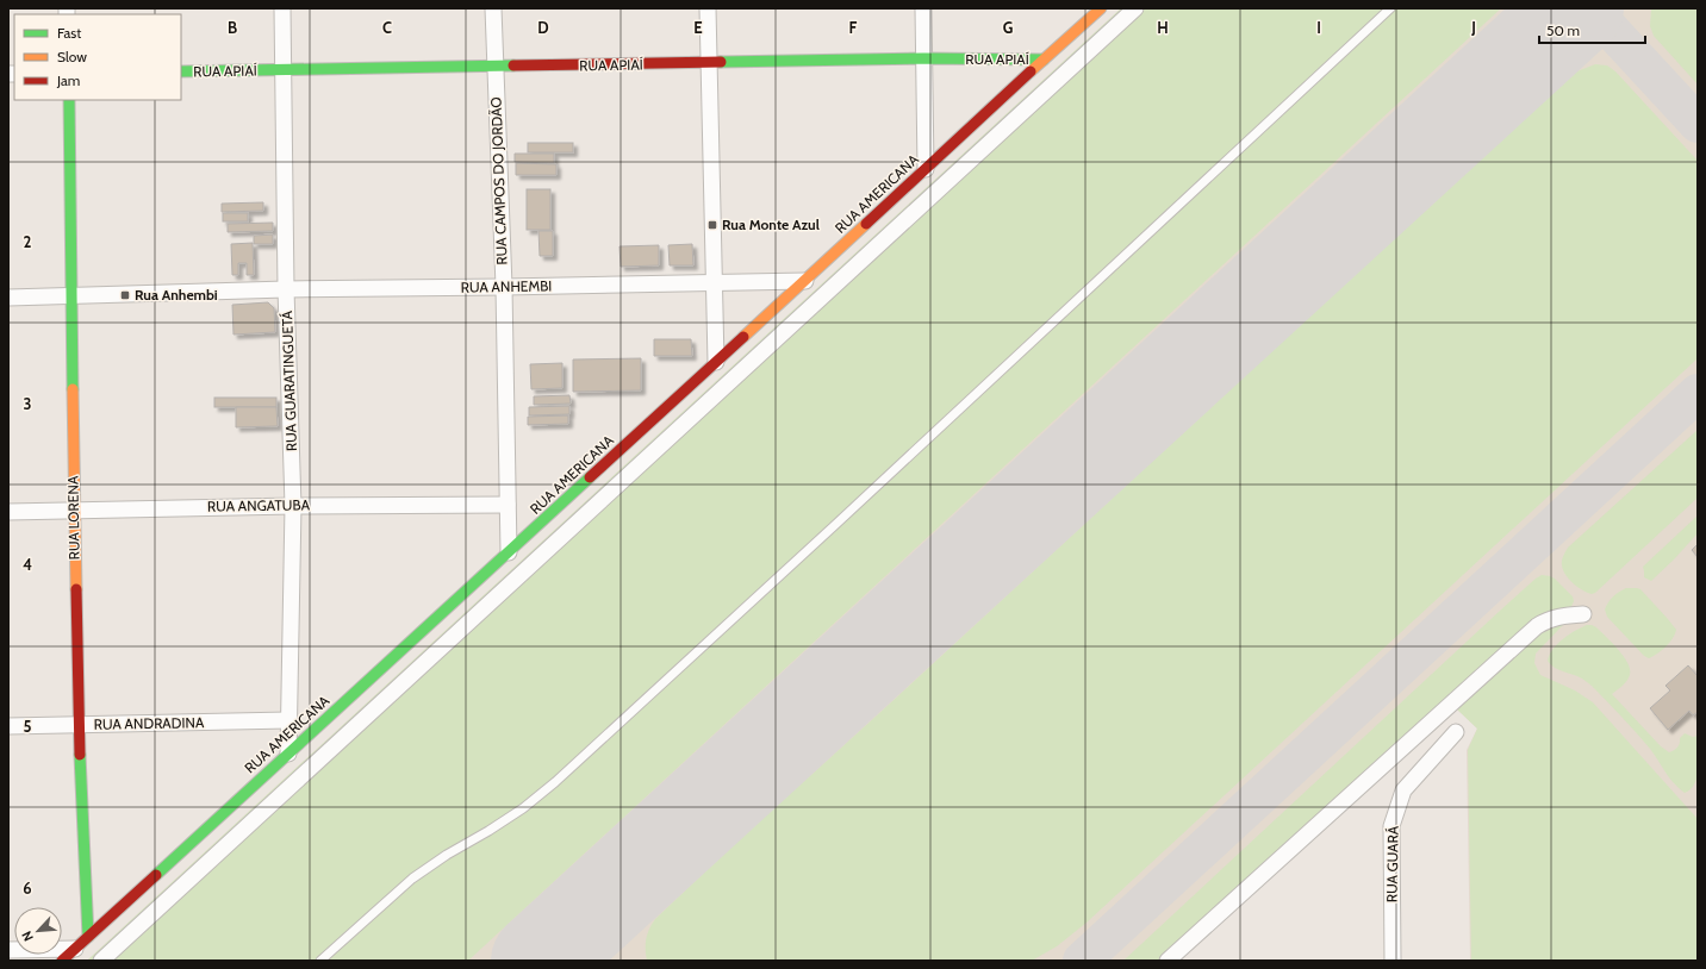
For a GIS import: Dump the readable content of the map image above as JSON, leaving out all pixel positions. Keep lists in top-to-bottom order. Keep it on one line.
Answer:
{"streets":{"street":["RUA APIAÍ","RUA CAMPOS DO JORDÃO","RUA AMERICANA","RUA ANHEMBI","RUA GUARATINGUETÁ","RUA ANGATUBA","RUA LORENA","RUA ANDRADINA","RUA GUARÁ"]},"crossings":[["RUA APIAÍ","RUA CAMPOS DO JORDÃO"],["RUA APIAÍ","RUA AMERICANA"],["RUA APIAÍ","RUA GUARATINGUETÁ"],["RUA CAMPOS DO JORDÃO","RUA AMERICANA"],["RUA CAMPOS DO JORDÃO","RUA ANHEMBI"],["RUA CAMPOS DO JORDÃO","RUA ANGATUBA"],["RUA AMERICANA","RUA ANHEMBI"],["RUA AMERICANA","RUA GUARATINGUETÁ"],["RUA AMERICANA","RUA LORENA"],["RUA ANHEMBI","RUA GUARATINGUETÁ"],["RUA ANHEMBI","RUA LORENA"],["RUA GUARATINGUETÁ","RUA ANGATUBA"],["RUA GUARATINGUETÁ","RUA ANDRADINA"],["RUA ANGATUBA","RUA LORENA"],["RUA LORENA","RUA ANDRADINA"]],"places":{"transit":["Rua Monte Azul","Rua Anhembi"]},"legend":["Fast","Slow","Jam"],"scale_bar":"50 m","north":"bottom left","grid":{"columns":["B","C","D","E","F","G","H","I","J"],"rows":["2","3","4","5","6"]}}
